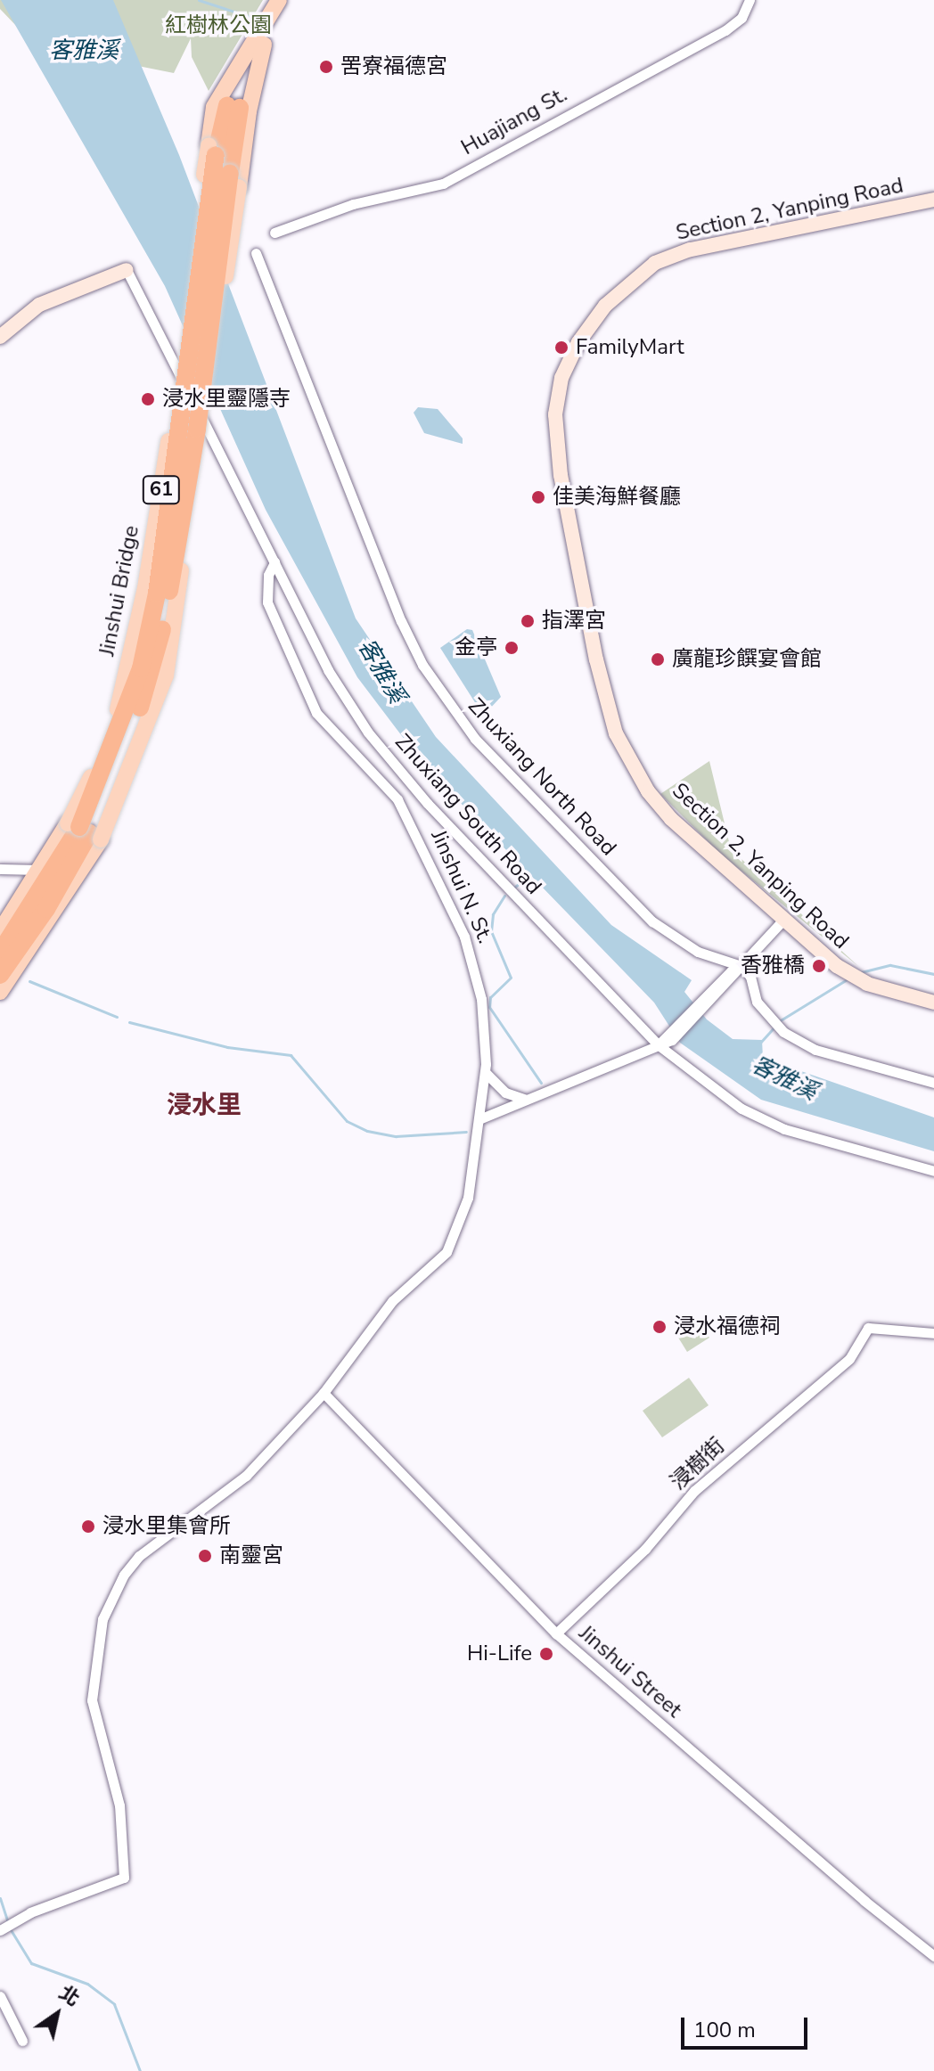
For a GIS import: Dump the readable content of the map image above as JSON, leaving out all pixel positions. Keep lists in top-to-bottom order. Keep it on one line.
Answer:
{"streets":{"highway":["61","Jinshui Bridge"],"street":["Huajiang St.","Section 2, Yanping Road","Zhuxiang North Road","Zhuxiang South Road","Jinshui N. St.","浸樹街","Jinshui Street"]},"crossings":[["61","Jinshui Bridge"],["Zhuxiang South Road","Jinshui N. St."],["Jinshui N. St.","Jinshui Street"],["浸樹街","Jinshui Street"]],"districts":["浸水里"],"water":["客雅溪"],"parks":["紅樹林公園"],"places":["罟寮福德宮","FamilyMart","浸水里靈隱寺","佳美海鮮餐廳","指澤宮","金亭","廣龍珍饌宴會館","香雅橋","浸水福德祠","浸水里集會所","南靈宮","Hi-Life"],"scale_bar":"100 m","north":"top right"}
